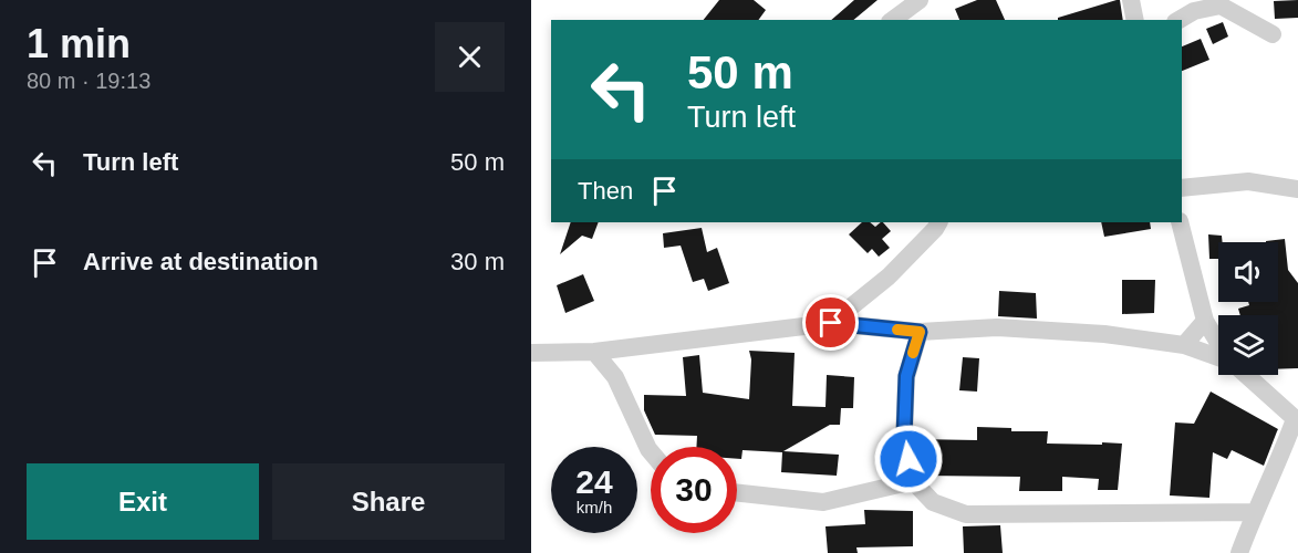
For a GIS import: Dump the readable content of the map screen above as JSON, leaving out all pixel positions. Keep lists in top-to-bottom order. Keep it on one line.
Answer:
{"page":{"heading":["1 min","80 m · 19:13"],"turn":["50 m","Turn left"],"list":[{"name":"Turn left","value":"50 m"},{"name":"Arrive at destination","value":"30 m"}],"then":"Then","speed":"24 km/h","limit":"30","buttons":["Exit","Share"]}}
